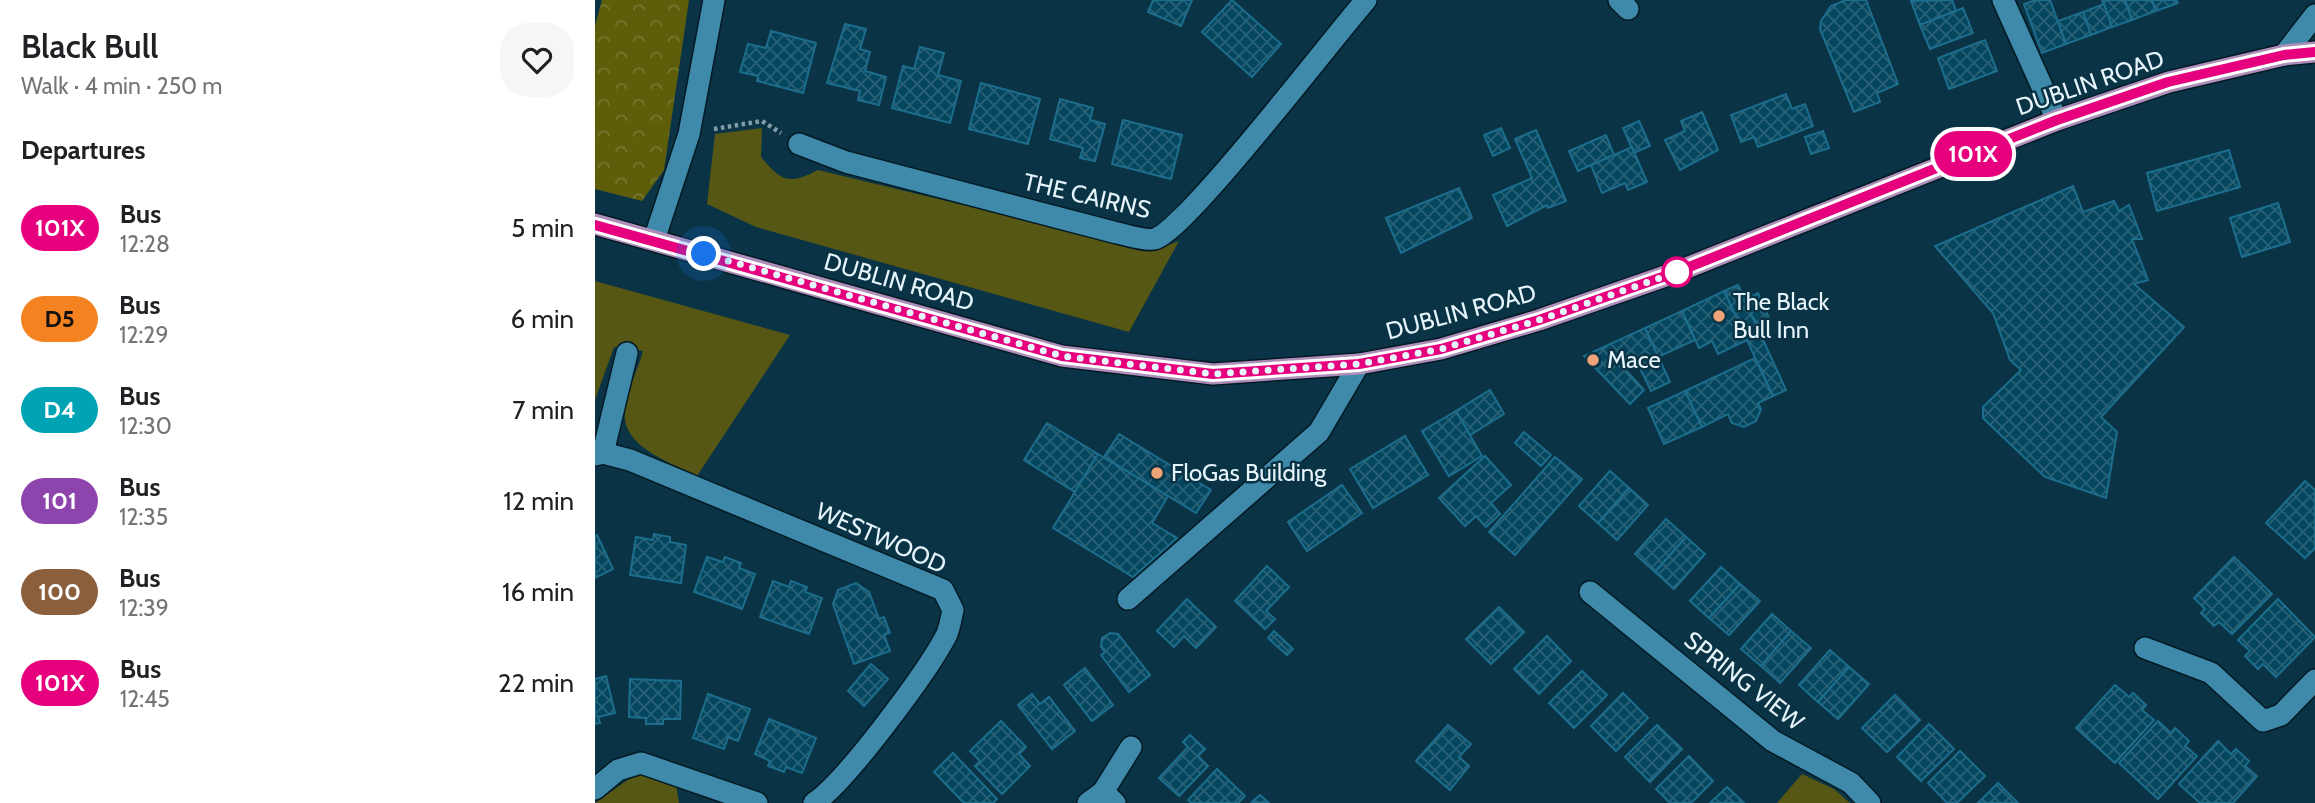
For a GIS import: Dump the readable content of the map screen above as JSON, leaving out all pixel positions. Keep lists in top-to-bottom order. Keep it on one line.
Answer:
{"streets":{"main road":["DUBLIN ROAD"],"street":["THE CAIRNS","WESTWOOD","SPRING VIEW"]},"places":["The Black Bull Inn","Mace","FloGas Building"],"lines":["bus line 101X"],"page":{"heading":[["Black Bull","Walk · 4 min · 250 m"],"Departures"],"on_map":"101X","list":[{"mark":"101X","name":"Bus","note":"12:28","value":"5 min"},{"mark":"D5","name":"Bus","note":"12:29","value":"6 min"},{"mark":"D4","name":"Bus","note":"12:30","value":"7 min"},{"mark":"101","name":"Bus","note":"12:35","value":"12 min"},{"mark":"100","name":"Bus","note":"12:39","value":"16 min"},{"mark":"101X","name":"Bus","note":"12:45","value":"22 min"}]}}
